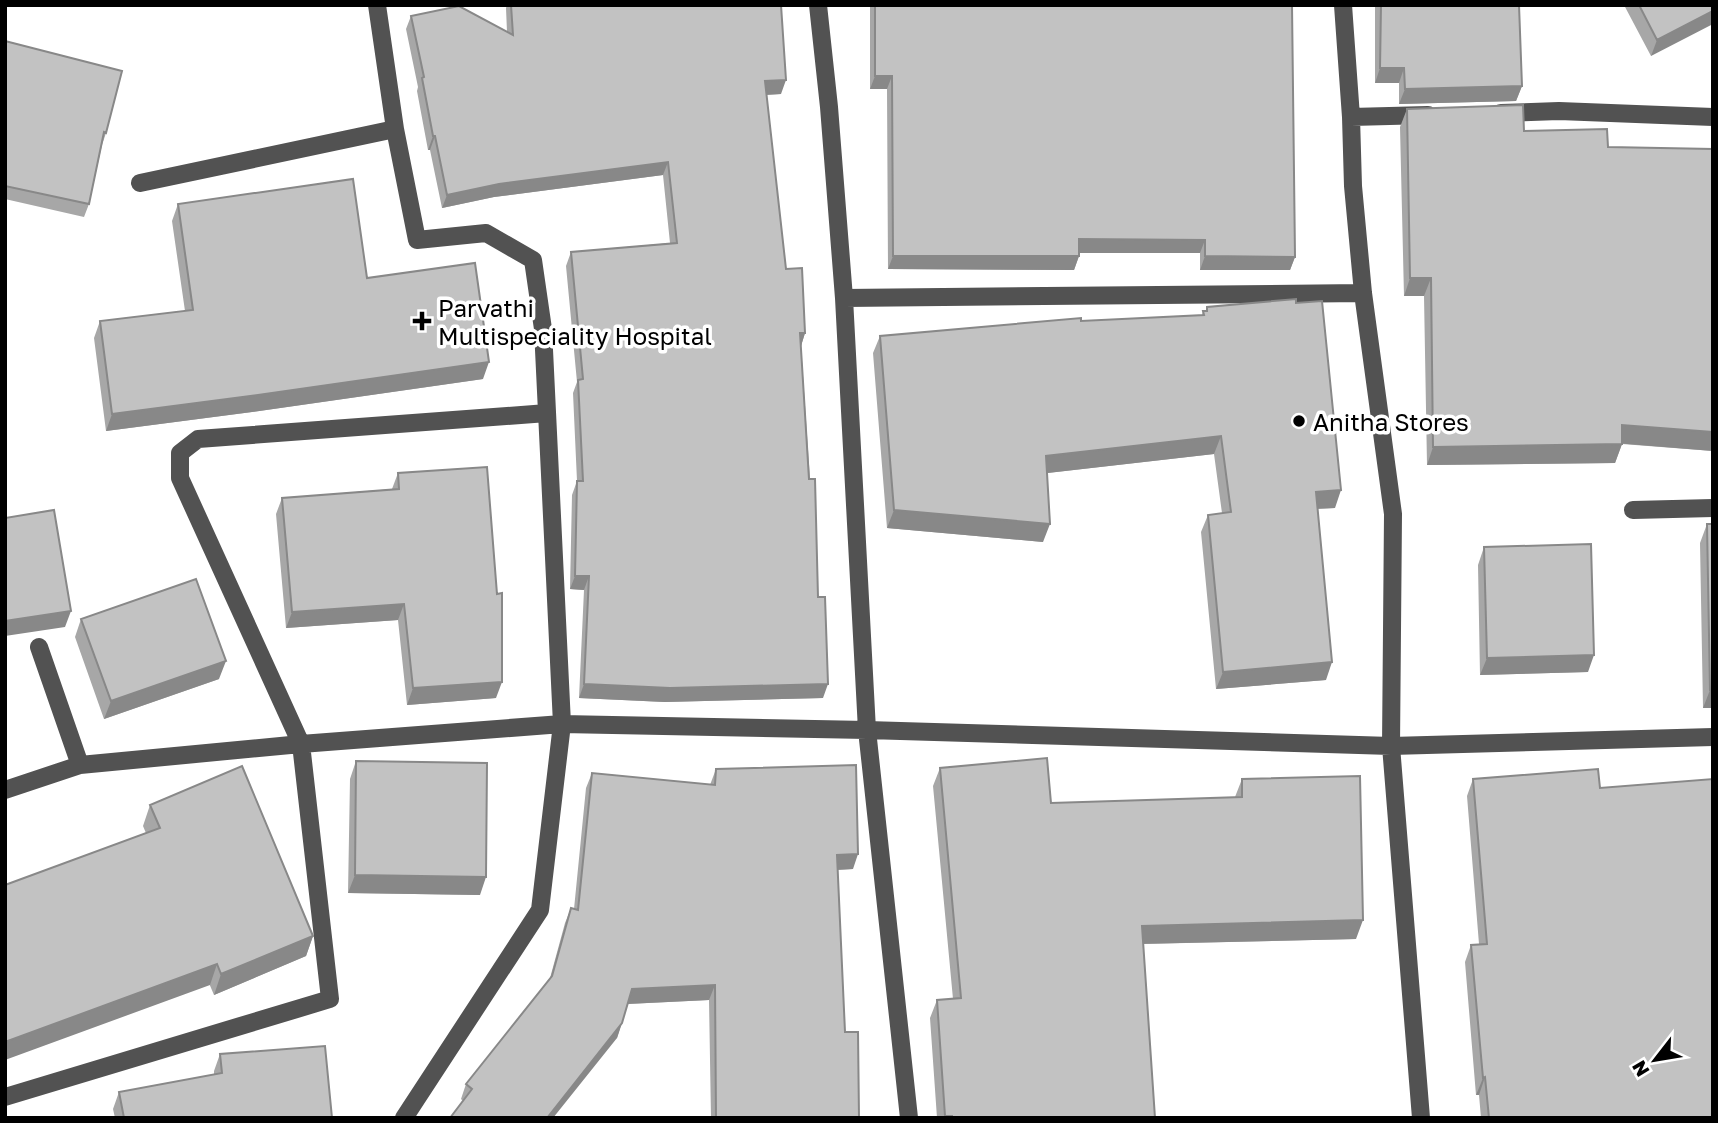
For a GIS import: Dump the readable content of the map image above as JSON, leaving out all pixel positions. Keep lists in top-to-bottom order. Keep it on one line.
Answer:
{"places":{"health":["Parvathi Multispeciality Hospital"],"other":["Anitha Stores"]},"north":"bottom left"}
